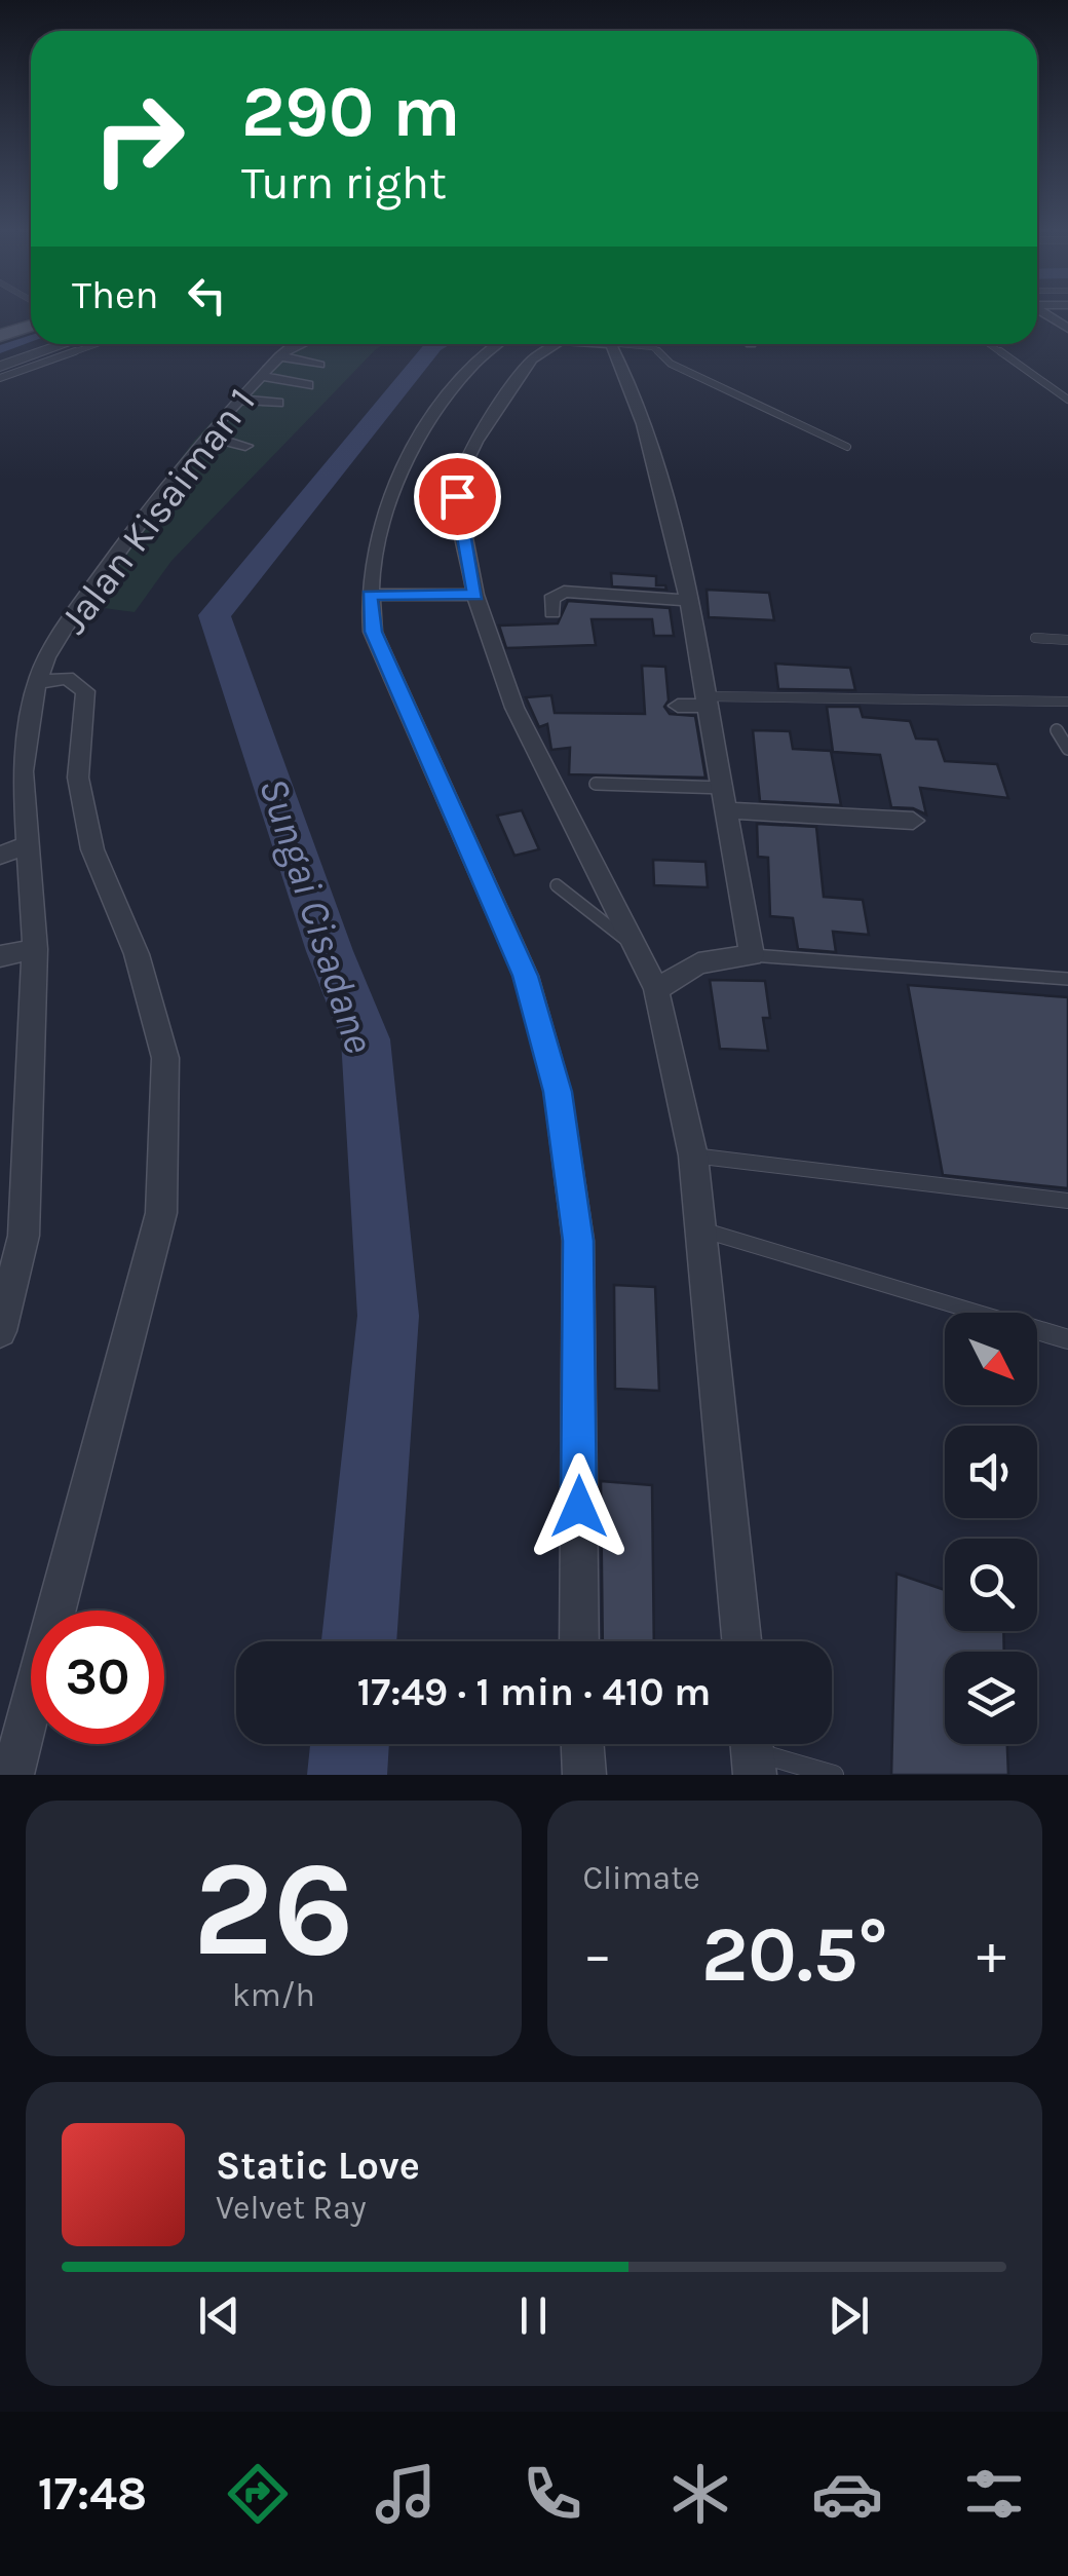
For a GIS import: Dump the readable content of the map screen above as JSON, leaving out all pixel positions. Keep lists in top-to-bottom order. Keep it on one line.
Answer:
{"streets":{"street":["Jalan Kisaiman 1"]},"water":["Sungai Cisadane"],"north":"bottom right","page":{"turn":["290 m","Turn right"],"then":"Then","limit":"30","trip":"17:49 · 1 min · 410 m","tile":[["26","km/h"],"Climate"],"heat":["−","20.5°","+"],"song":["Static Love","Velvet Ray"],"tabs":"17:48"}}
